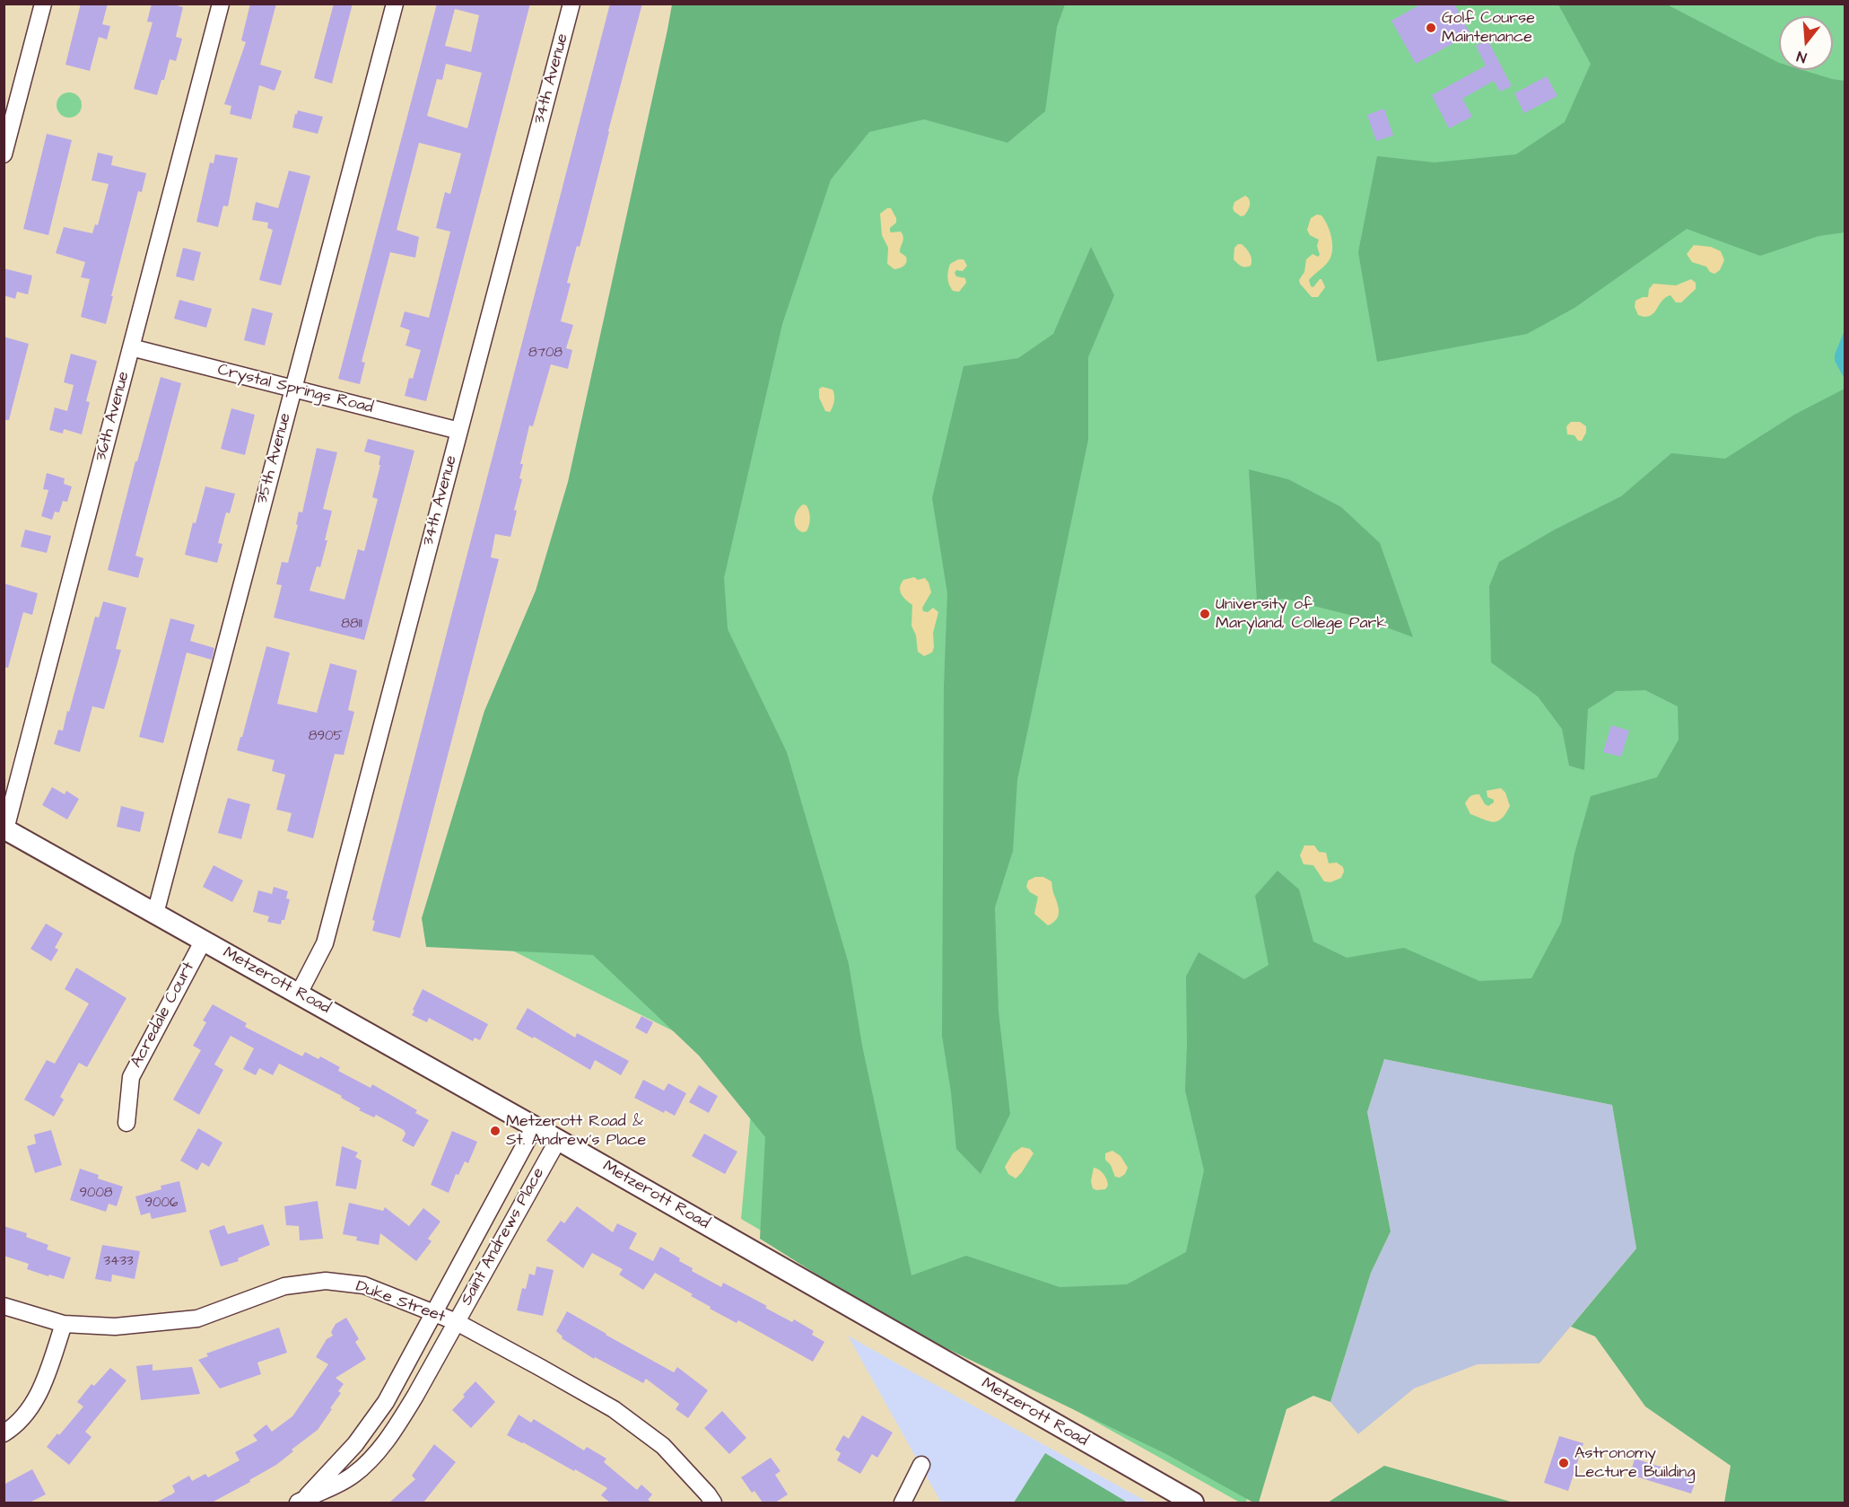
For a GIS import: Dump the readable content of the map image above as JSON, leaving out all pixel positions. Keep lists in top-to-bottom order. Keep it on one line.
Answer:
{"streets":{"street":["34th Avenue","Crystal Springs Road","36th Avenue","35th Avenue","Metzerott Road","Acredale Court","Saint Andrews Place","Duke Street"]},"crossings":[["34th Avenue","Crystal Springs Road"],["34th Avenue","Metzerott Road"],["Crystal Springs Road","36th Avenue"],["Crystal Springs Road","35th Avenue"],["36th Avenue","Metzerott Road"],["35th Avenue","Metzerott Road"],["Metzerott Road","Acredale Court"],["Metzerott Road","Saint Andrews Place"],["Saint Andrews Place","Duke Street"]],"places":["Golf Course Maintenance","University of Maryland, College Park","Metzerott Road & St. Andrew's Place","Astronomy Lecture Building"],"house_numbers":["8708","8811","8905","9008","9006","3433"],"north":"bottom"}
